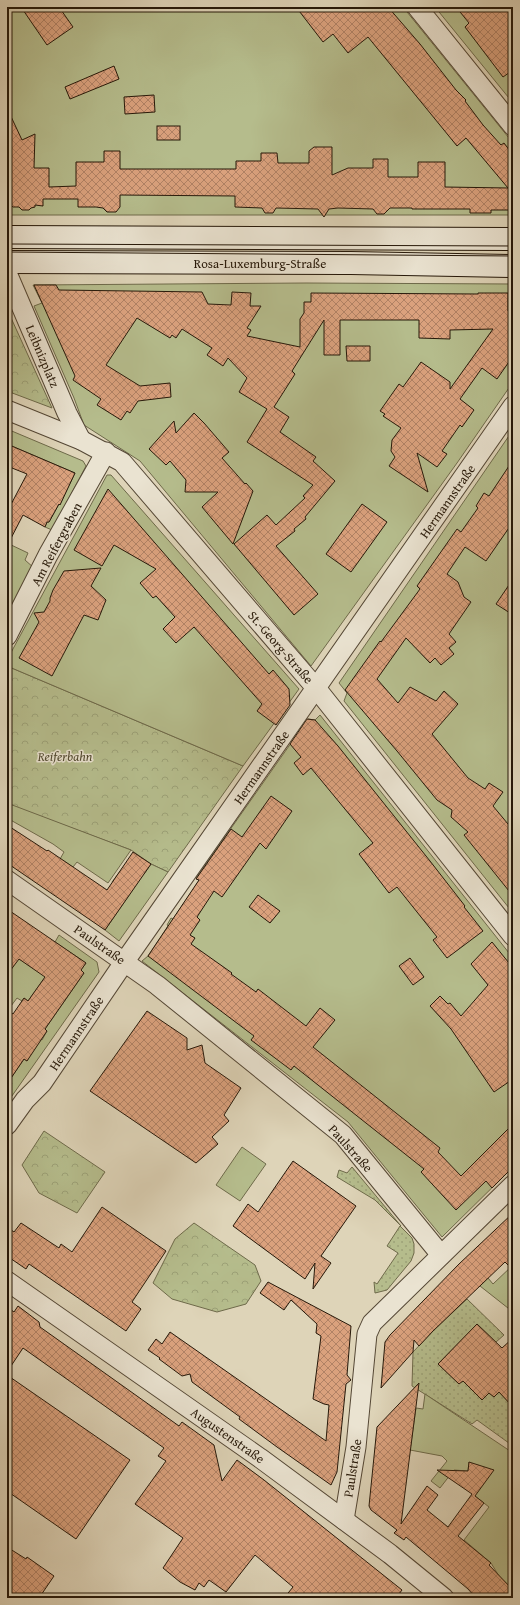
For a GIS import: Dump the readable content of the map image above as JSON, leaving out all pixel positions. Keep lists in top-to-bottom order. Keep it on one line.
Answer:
{"streets":{"street":["Rosa-Luxemburg-Straße","Leibnizplatz","Hermannstraße","Am Reifergraben","St.-Georg-Straße","Paulstraße","Augustenstraße"]},"crossings":[["Leibnizplatz","St.-Georg-Straße"],["Hermannstraße","St.-Georg-Straße"],["Hermannstraße","Paulstraße"],["Am Reifergraben","St.-Georg-Straße"],["Paulstraße","Augustenstraße"]],"parks":["Reiferbahn"]}
